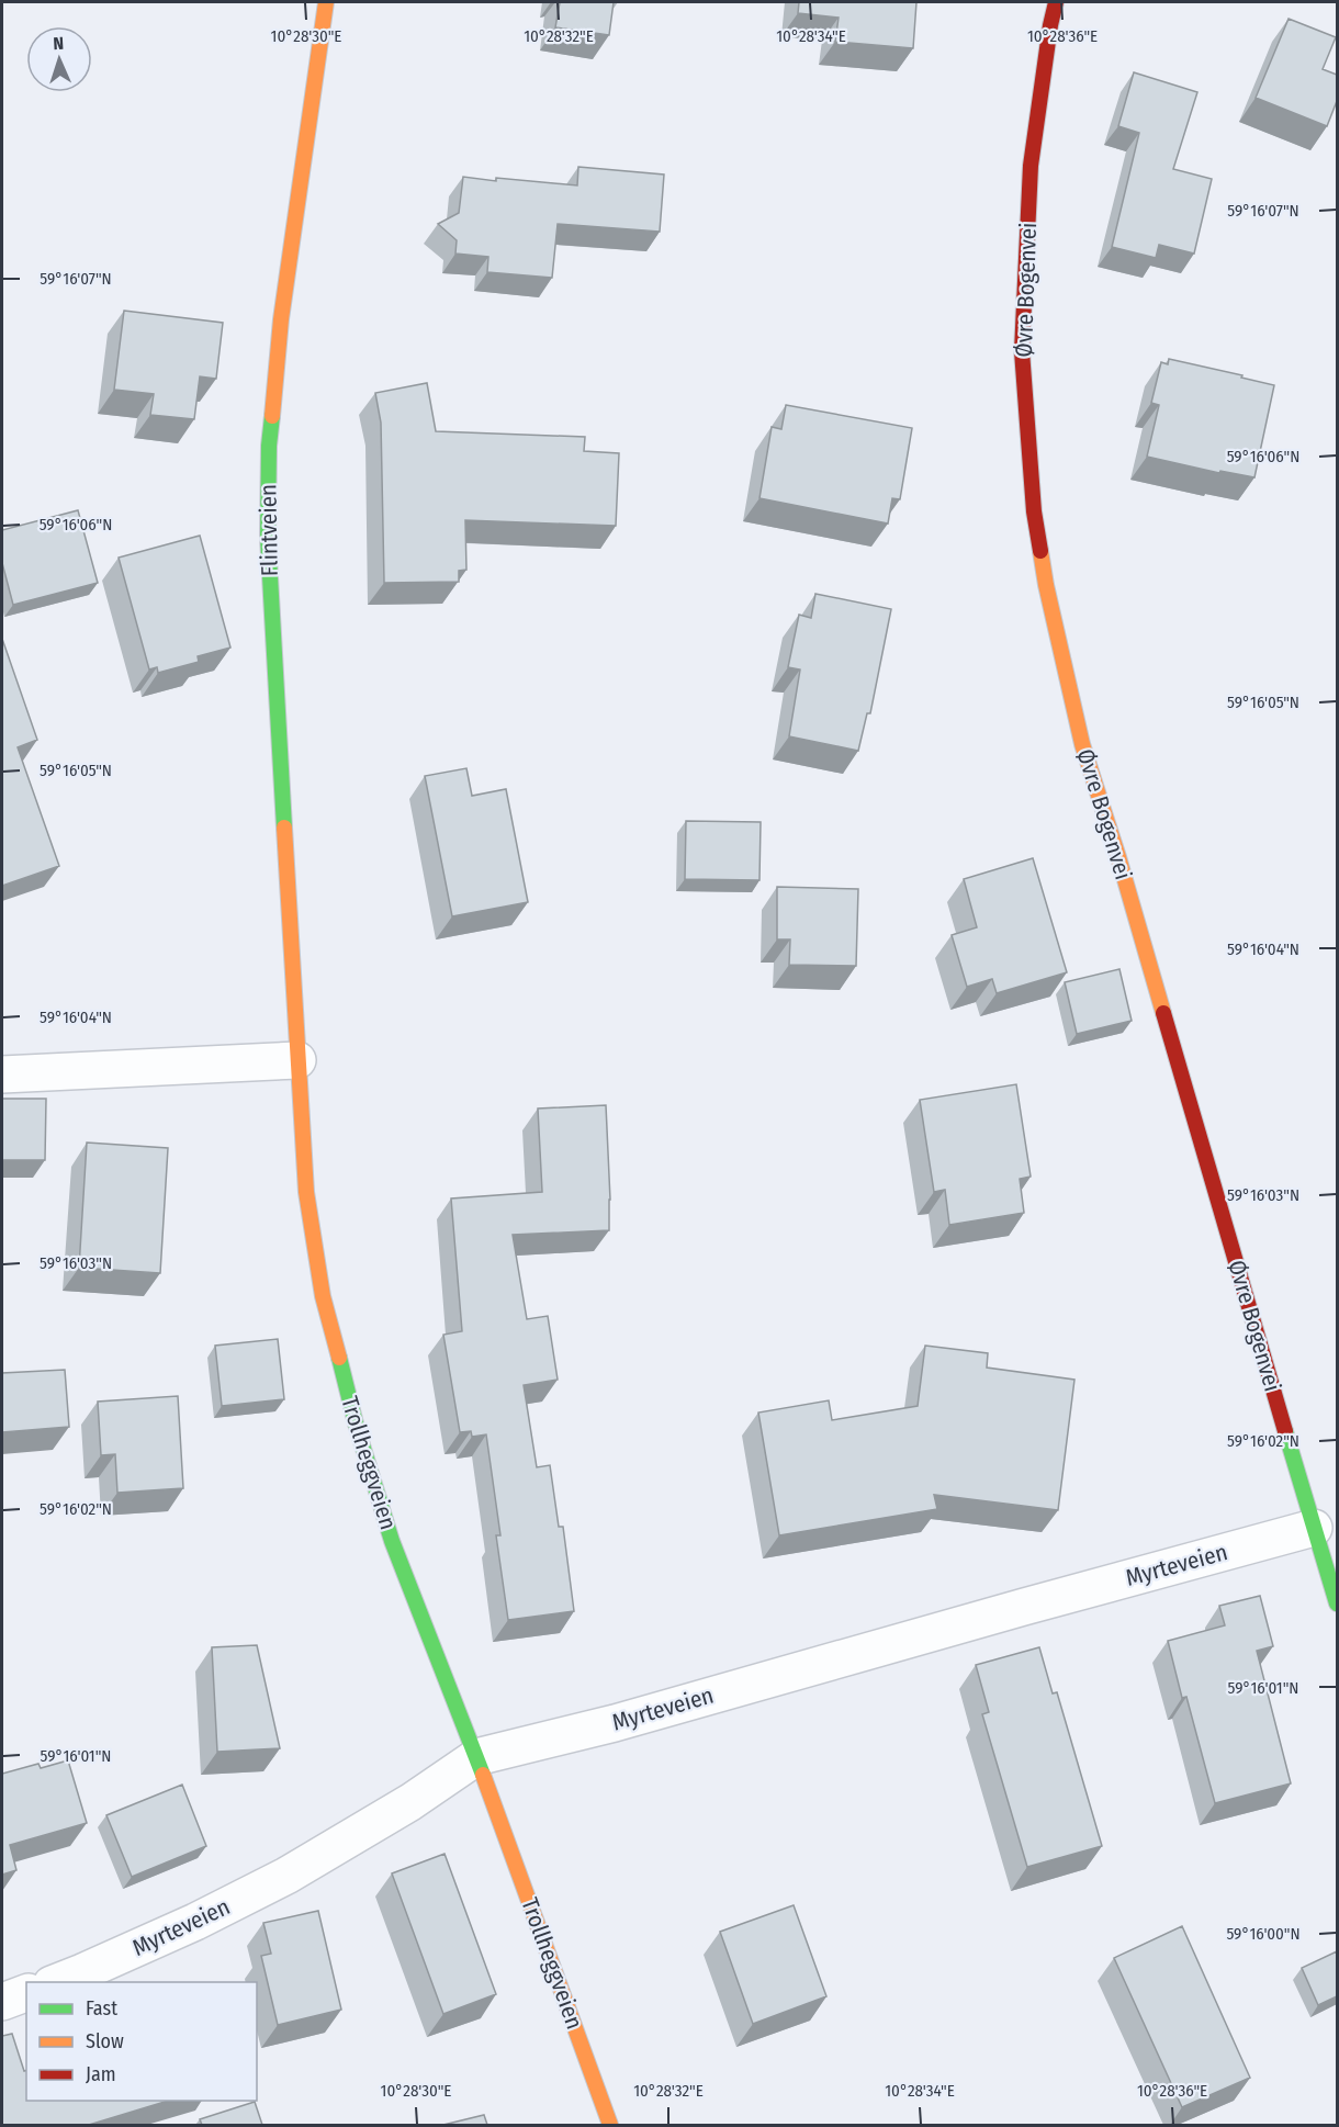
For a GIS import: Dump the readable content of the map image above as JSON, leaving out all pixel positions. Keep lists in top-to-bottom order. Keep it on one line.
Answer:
{"streets":{"street":["Øvre Bogenvei","Flintveien","Trollheggveien","Myrteveien"]},"crossings":[["Øvre Bogenvei","Myrteveien"],["Flintveien","Trollheggveien"],["Trollheggveien","Myrteveien"]],"legend":["Fast","Slow","Jam"],"north":"top","coordinates":["10°28'30\"E","10°28'32\"E","10°28'34\"E","10°28'36\"E","59°16'07\"N","59°16'06\"N","59°16'05\"N","59°16'04\"N","59°16'03\"N","59°16'02\"N","59°16'01\"N","59°16'00\"N"]}
